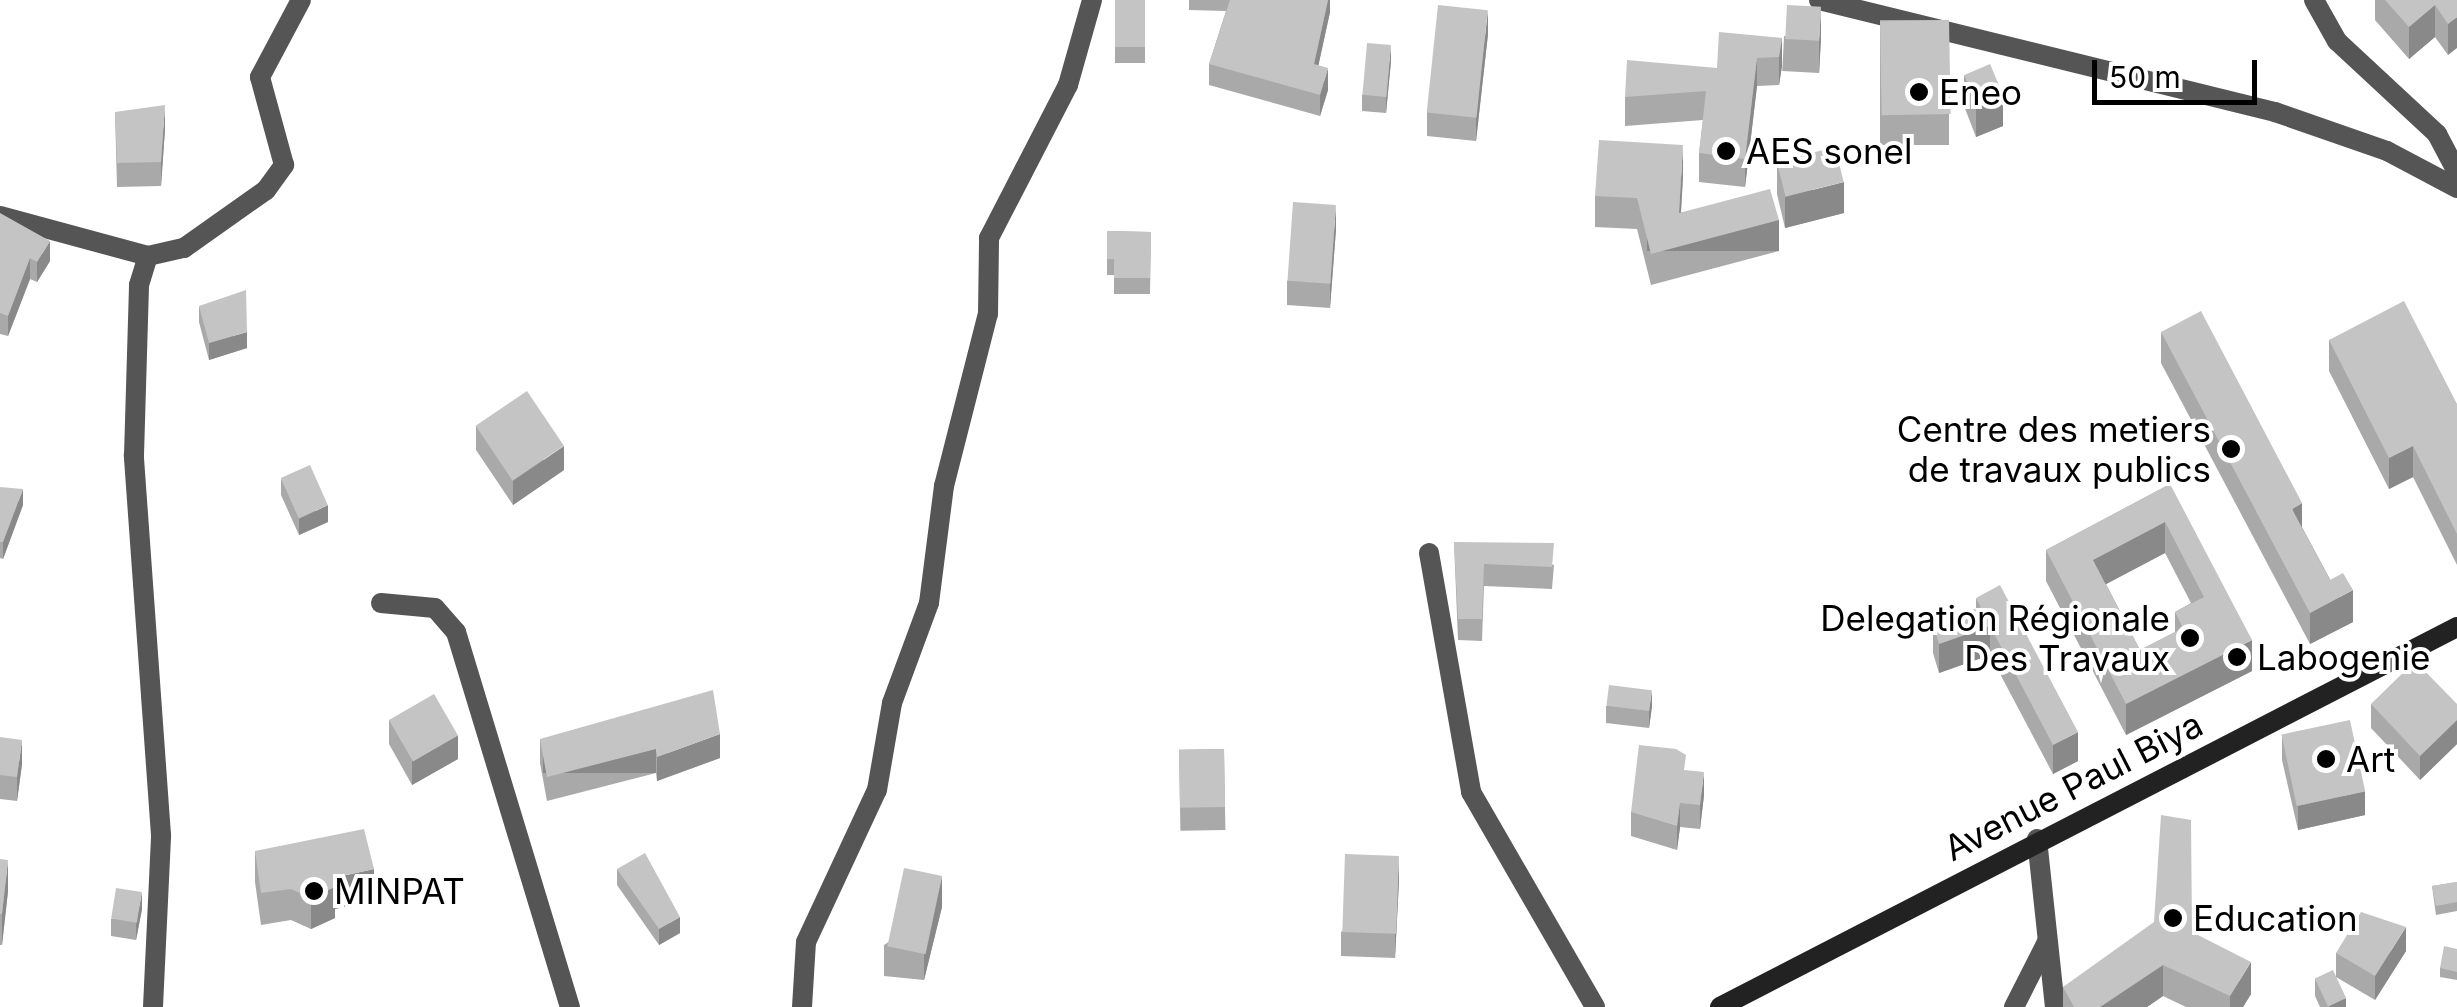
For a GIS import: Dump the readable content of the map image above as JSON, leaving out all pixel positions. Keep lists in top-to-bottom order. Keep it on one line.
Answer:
{"streets":{"main road":["Avenue Paul Biya"]},"places":["Eneo","AES sonel","Centre des metiers de travaux publics","Delegation Régionale Des Travaux","Labogenie","Art","MINPAT","Education"],"scale_bar":"50 m"}
